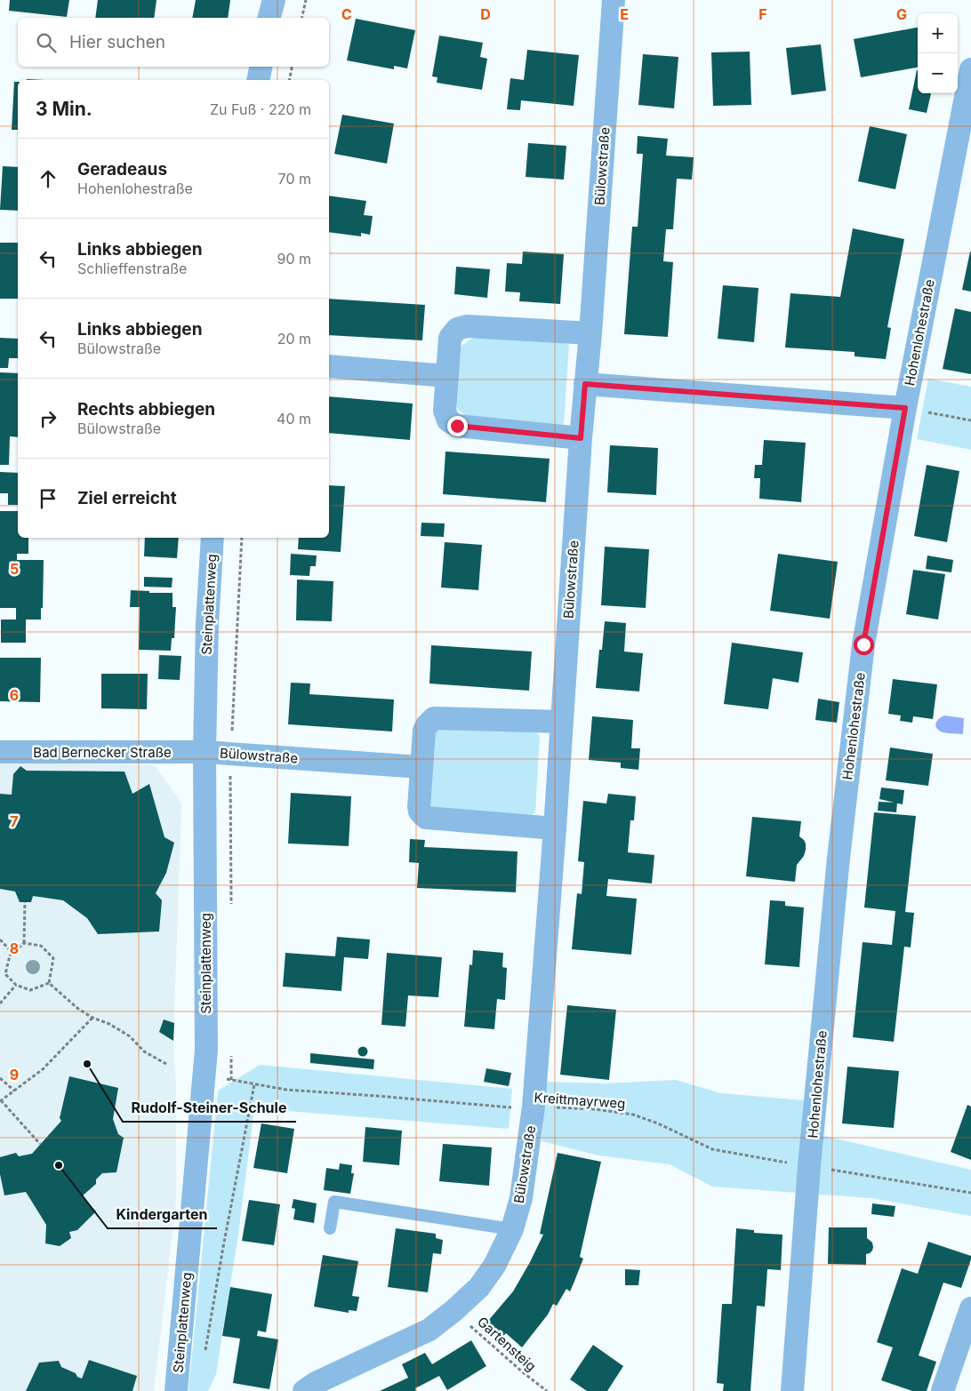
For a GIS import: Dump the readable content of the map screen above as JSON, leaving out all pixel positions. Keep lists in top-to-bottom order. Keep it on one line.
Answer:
{"streets":{"street":["Bülowstraße","Hohenlohestraße","Steinplattenweg","Bad Bernecker Straße"],"path":["Kreittmayrweg","Gartensteig"]},"crossings":[["Bülowstraße","Steinplattenweg"],["Bülowstraße","Bad Bernecker Straße"],["Bülowstraße","Kreittmayrweg"],["Bülowstraße","Gartensteig"],["Hohenlohestraße","Kreittmayrweg"],["Steinplattenweg","Bad Bernecker Straße"],["Steinplattenweg","Kreittmayrweg"]],"places":["Rudolf-Steiner-Schule","Kindergarten"],"page":{"map_buttons":["+","−"],"search":"Hier suchen","heading":["3 Min.","Zu Fuß · 220 m"],"list":[["Geradeaus","Hohenlohestraße","70 m"],["Links abbiegen","Schlieffenstraße","90 m"],["Links abbiegen","Bülowstraße","20 m"],["Rechts abbiegen","Bülowstraße","40 m"],"Ziel erreicht"]},"grid":{"columns":["C","D","E","F","G"],"rows":["5","6","7","8","9"]}}
